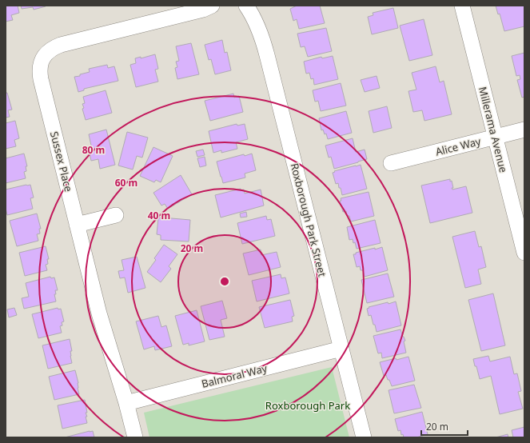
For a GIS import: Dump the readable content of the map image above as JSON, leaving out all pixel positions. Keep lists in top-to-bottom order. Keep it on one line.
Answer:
{"streets":{"street":["Millerama Avenue","Alice Way","Sussex Place","Roxborough Park Street","Balmoral Way"]},"crossings":[["Millerama Avenue","Alice Way"],["Sussex Place","Balmoral Way"],["Roxborough Park Street","Balmoral Way"]],"parks":["Roxborough Park"],"scale_bar":"20 m","rings":["80 m","60 m","40 m","20 m"]}
